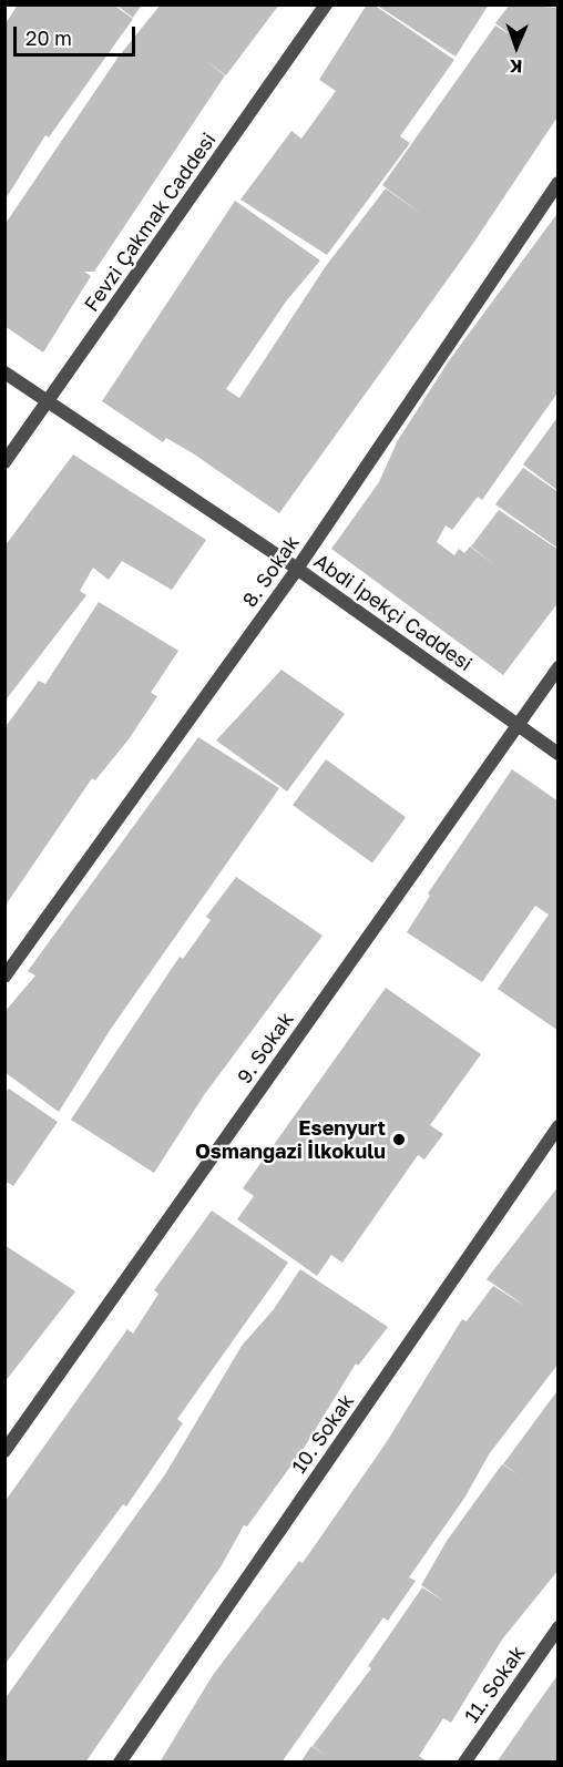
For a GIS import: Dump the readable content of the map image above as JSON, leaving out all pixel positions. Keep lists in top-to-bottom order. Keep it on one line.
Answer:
{"streets":{"street":["Fevzi Çakmak Caddesi","8. Sokak","Abdi İpekçi Caddesi","9. Sokak","10. Sokak","11. Sokak"]},"crossings":[["Fevzi Çakmak Caddesi","Abdi İpekçi Caddesi"],["8. Sokak","Abdi İpekçi Caddesi"],["Abdi İpekçi Caddesi","9. Sokak"]],"places":["Esenyurt Osmangazi İlkokulu"],"scale_bar":"20 m","north":"bottom"}
